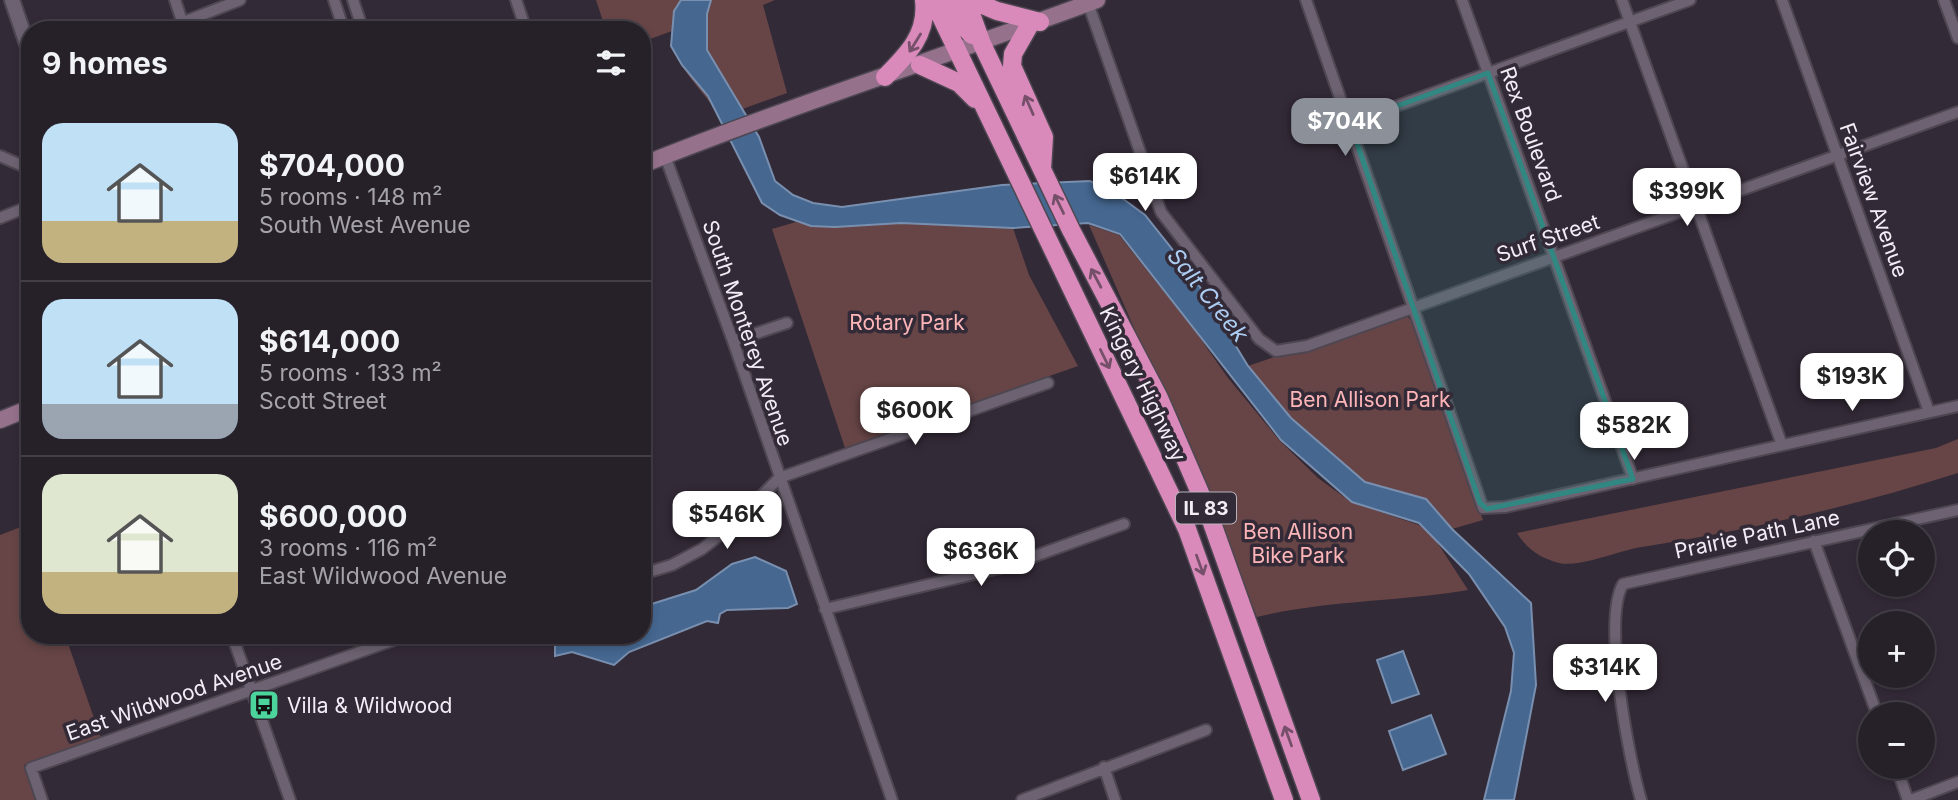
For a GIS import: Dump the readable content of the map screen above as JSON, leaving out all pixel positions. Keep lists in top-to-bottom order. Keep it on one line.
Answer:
{"streets":{"highway":["Kingery Highway","IL 83"],"street":["Rex Boulevard","Fairview Avenue","Surf Street","South Monterey Avenue","Prairie Path Lane","East Wildwood Avenue"]},"crossings":[["Rex Boulevard","Surf Street"],["Fairview Avenue","Surf Street"]],"water":["Salt Creek"],"parks":["Rotary Park","Ben Allison Park","Ben Allison Bike Park"],"places":{"bus stop":["Villa & Wildwood"]},"page":{"heading":"9 homes","price":["$704K","$614K","$399K","$193K","$600K","$582K","$546K","$636K","$314K"],"list":[{"name":"$704,000","note":"5 rooms · 148 m² · South West Avenue"},{"name":"$614,000","note":"5 rooms · 133 m² · Scott Street"},{"name":"$600,000","note":"3 rooms · 116 m² · East Wildwood Avenue"}],"map_buttons":["+","−"]}}
